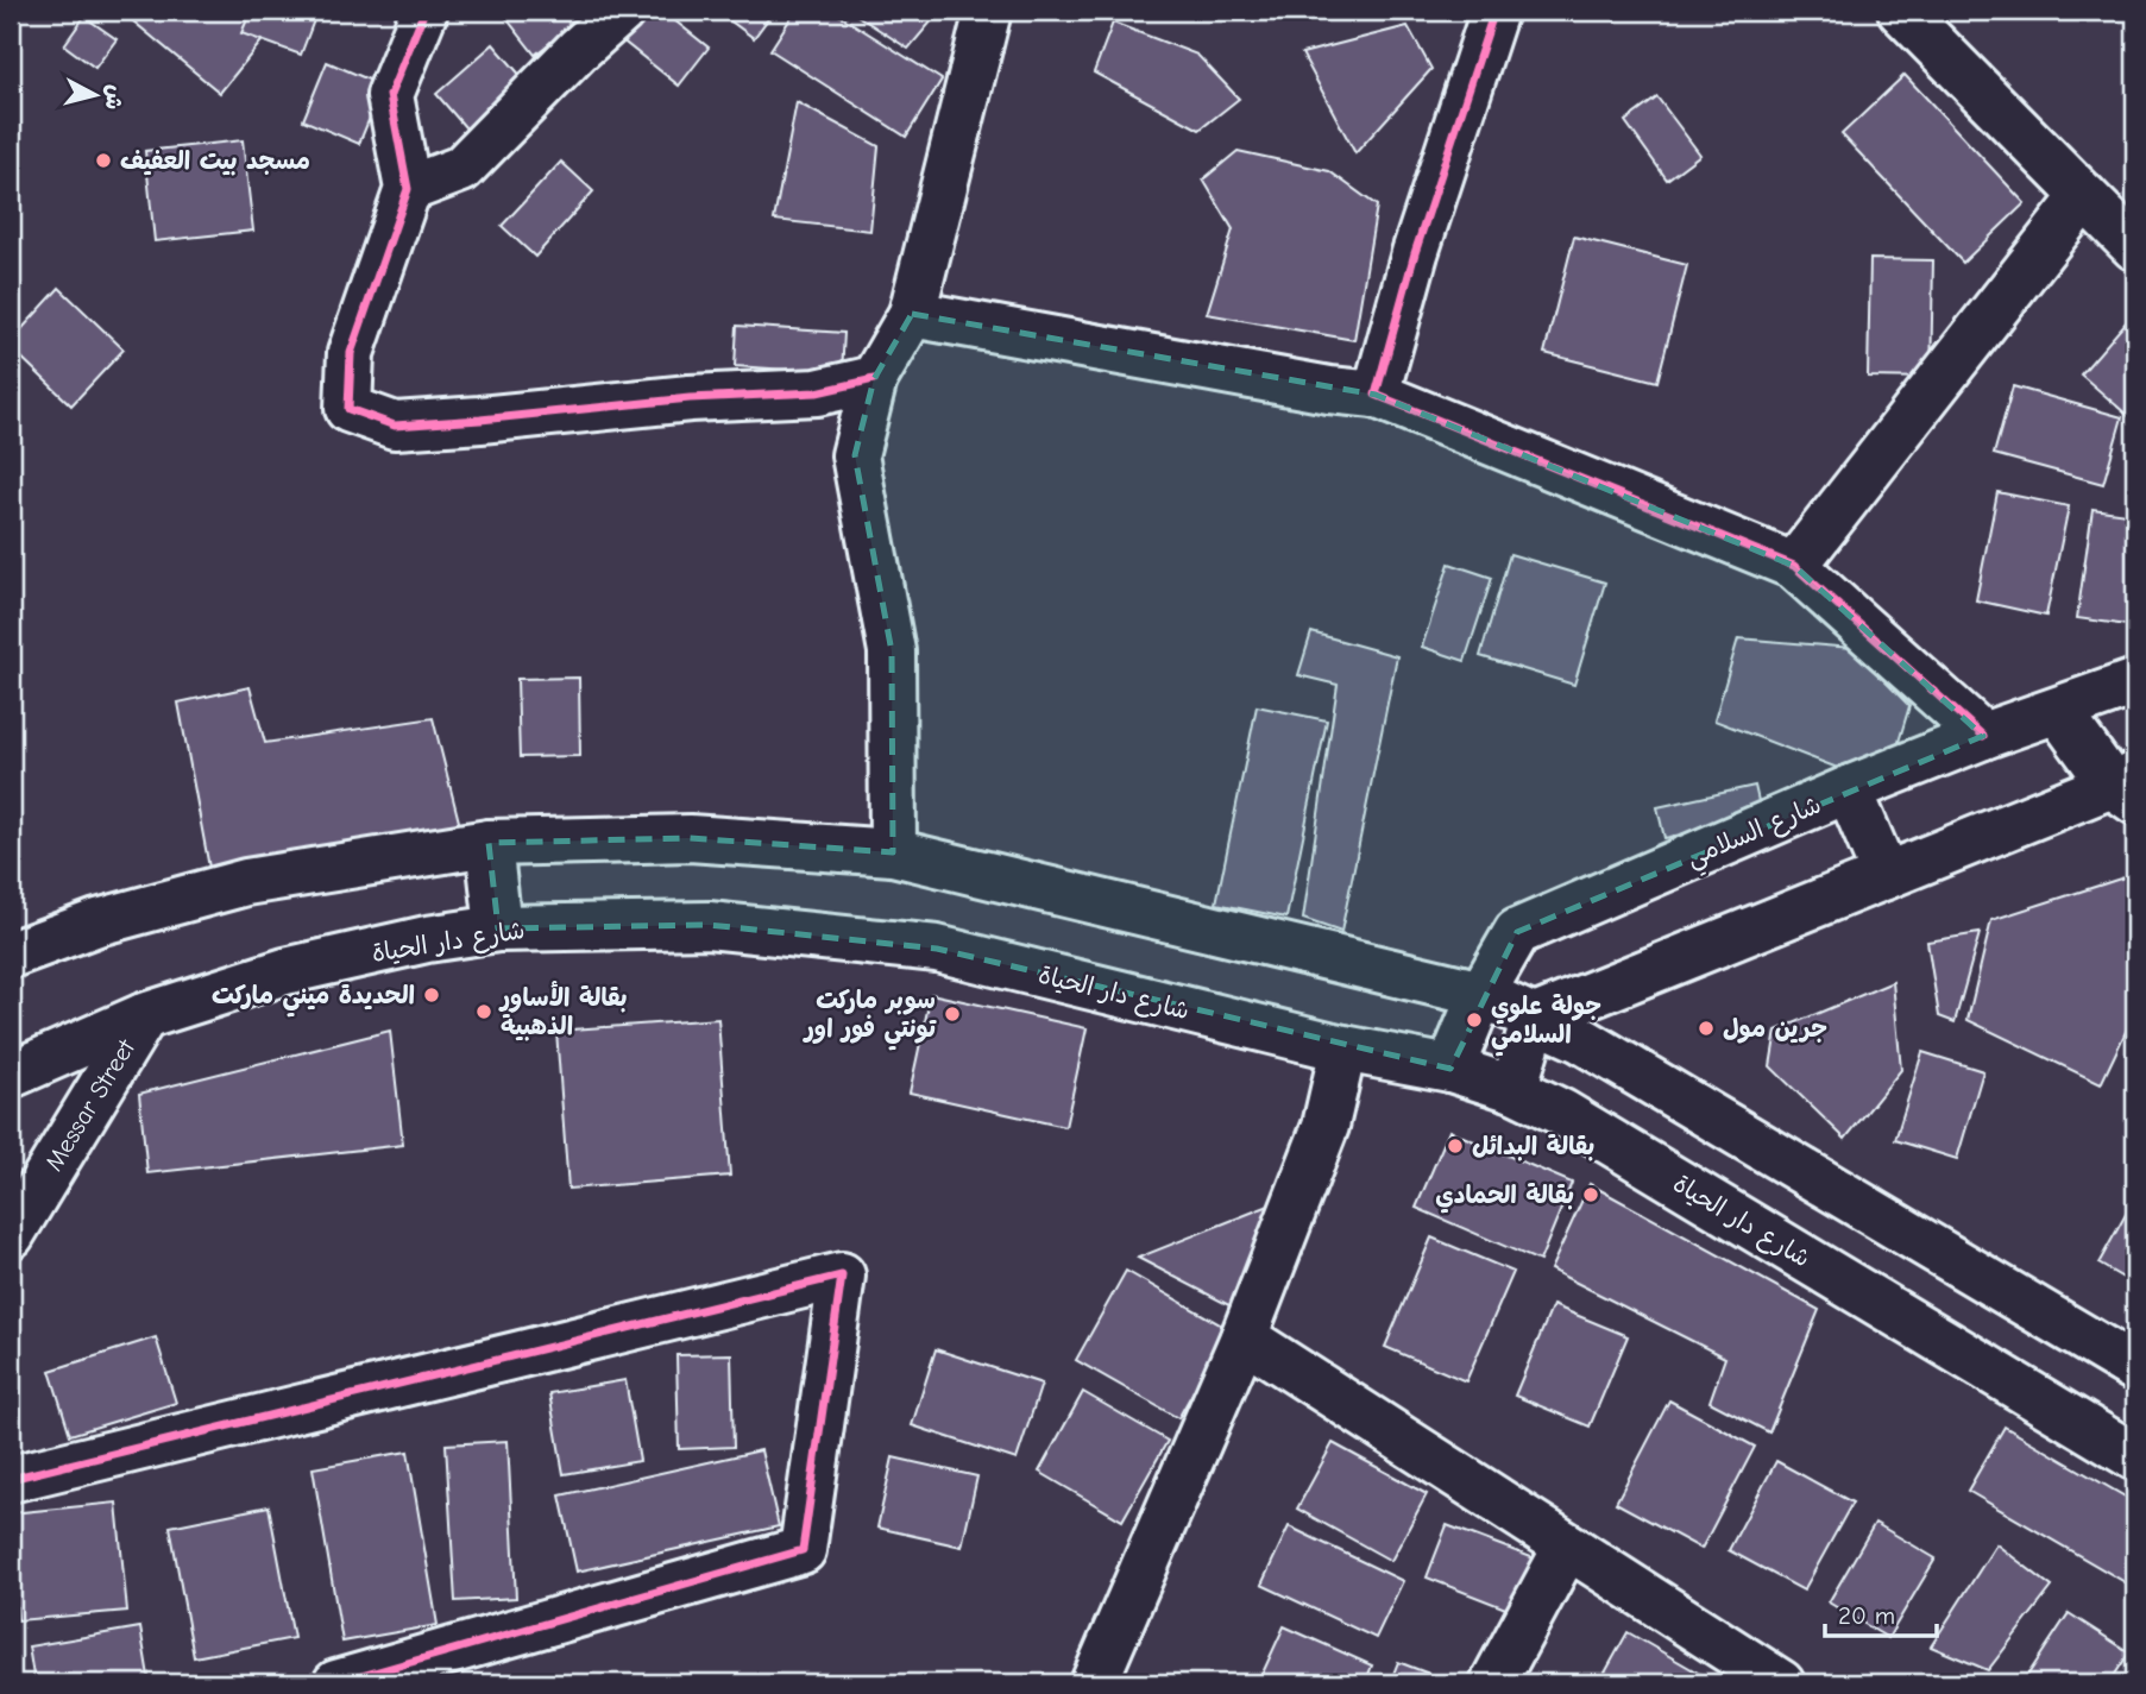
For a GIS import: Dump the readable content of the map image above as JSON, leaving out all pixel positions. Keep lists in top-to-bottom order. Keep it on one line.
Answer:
{"streets":{"street":["شارع السلامي","شارع دار الحياة","Messar Street"]},"crossings":[["شارع السلامي","شارع دار الحياة"],["شارع دار الحياة","Messar Street"]],"places":["مسجد بيت العفيف","الحديدة ميني ماركت","بقالة الأساور الذهبية","سوبر ماركت تونتي فور اور","جولة علوي السلامي","جرين مول","بقالة البدائل","بقالة الحمادي"],"scale_bar":"20 m","north":"right"}
